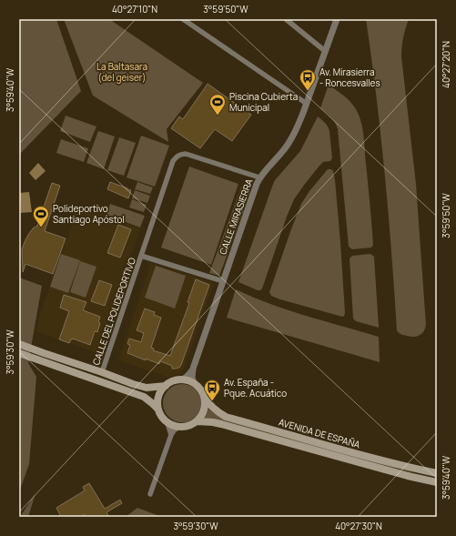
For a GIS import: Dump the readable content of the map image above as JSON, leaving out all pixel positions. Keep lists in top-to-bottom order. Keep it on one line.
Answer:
{"streets":{"main road":["AVENIDA DE ESPAÑA"],"street":["CALLE MIRASIERRA","CALLE DEL POLIDEPORTIVO"]},"crossings":[["CALLE MIRASIERRA","CALLE DEL POLIDEPORTIVO"],["CALLE MIRASIERRA","AVENIDA DE ESPAÑA"]],"parks":["La Baltasara (del geiser)"],"places":{"bus stop":["Av. Mirasierra - Roncesvalles","Av. España - Pque. Acuático"],"sports":["Piscina Cubierta Municipal","Polideportivo Santiago Apóstol"]},"coordinates":["40°27'10\"N","3°59'50\"W","40°27'20\"N","3°59'40\"W","3°59'30\"W","40°27'30\"N"]}
